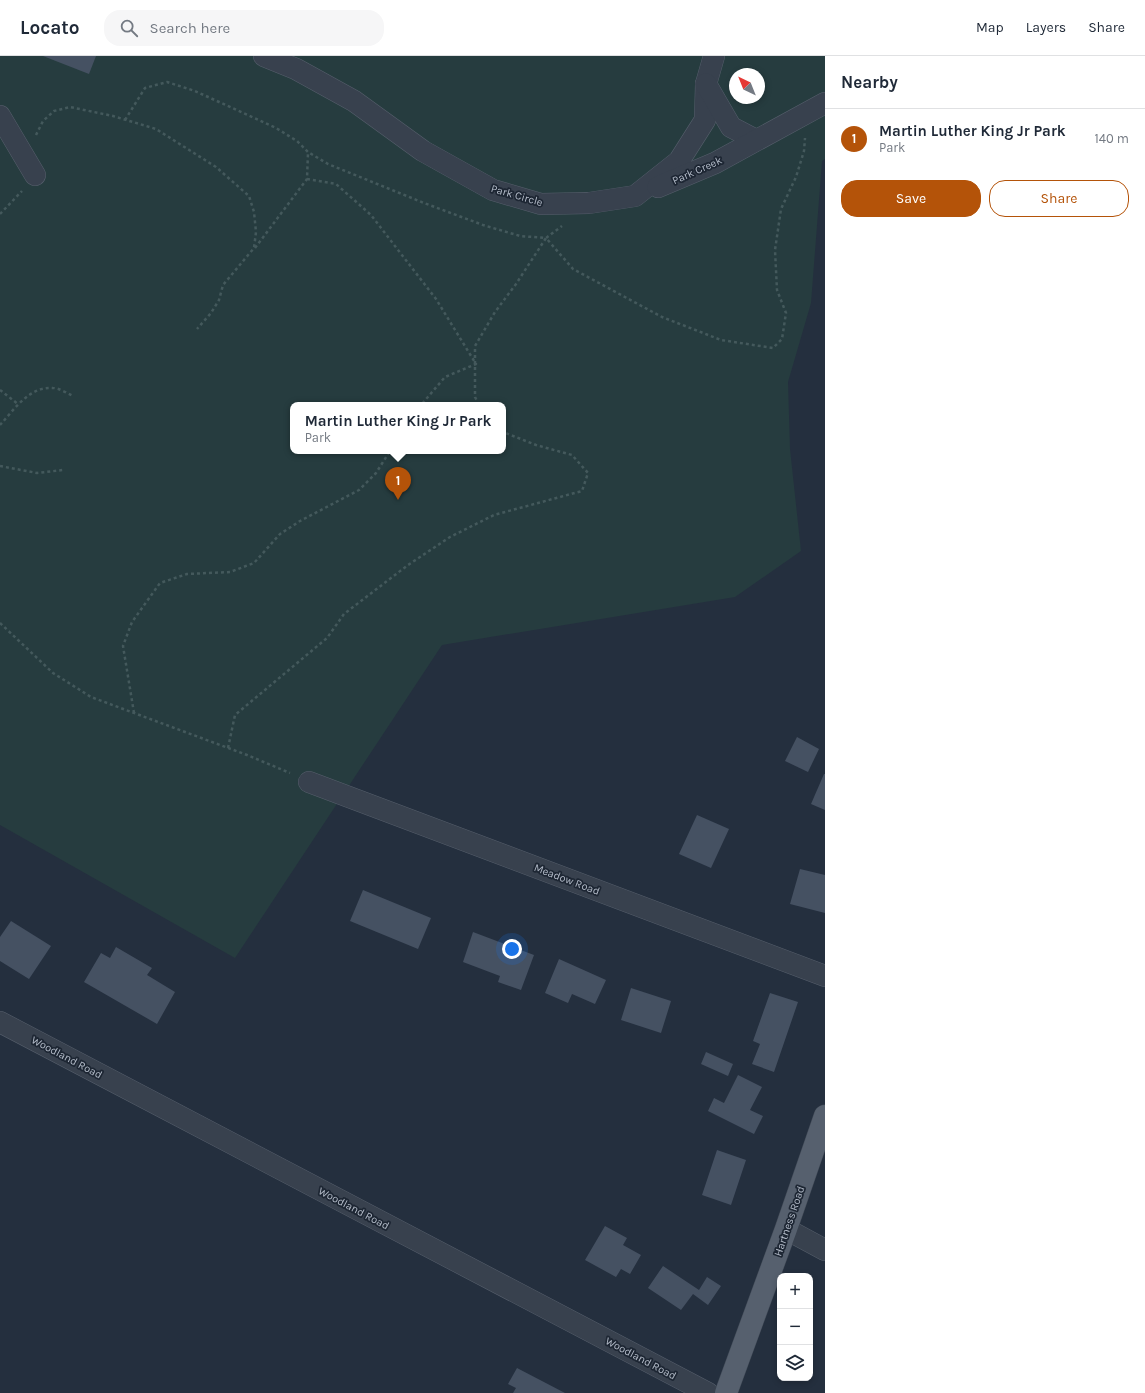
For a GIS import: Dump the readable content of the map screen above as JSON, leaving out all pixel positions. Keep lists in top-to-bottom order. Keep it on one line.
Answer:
{"streets":{"main road":["Hartness Road"],"street":["Park Creek","Park Circle","Meadow Road","Woodland Road"]},"crossings":[["Park Creek","Park Circle"]],"north":"top left","page":{"header":"Locato","search":"Search here","nav":["Map","Layers","Share"],"heading":"Nearby","list":[{"mark":"1","name":"Martin Luther King Jr Park","note":"Park","value":"140 m"}],"buttons":["Save","Share"],"popup":["Martin Luther King Jr Park","Park"],"pins":"1","map_buttons":["+","−"]}}
